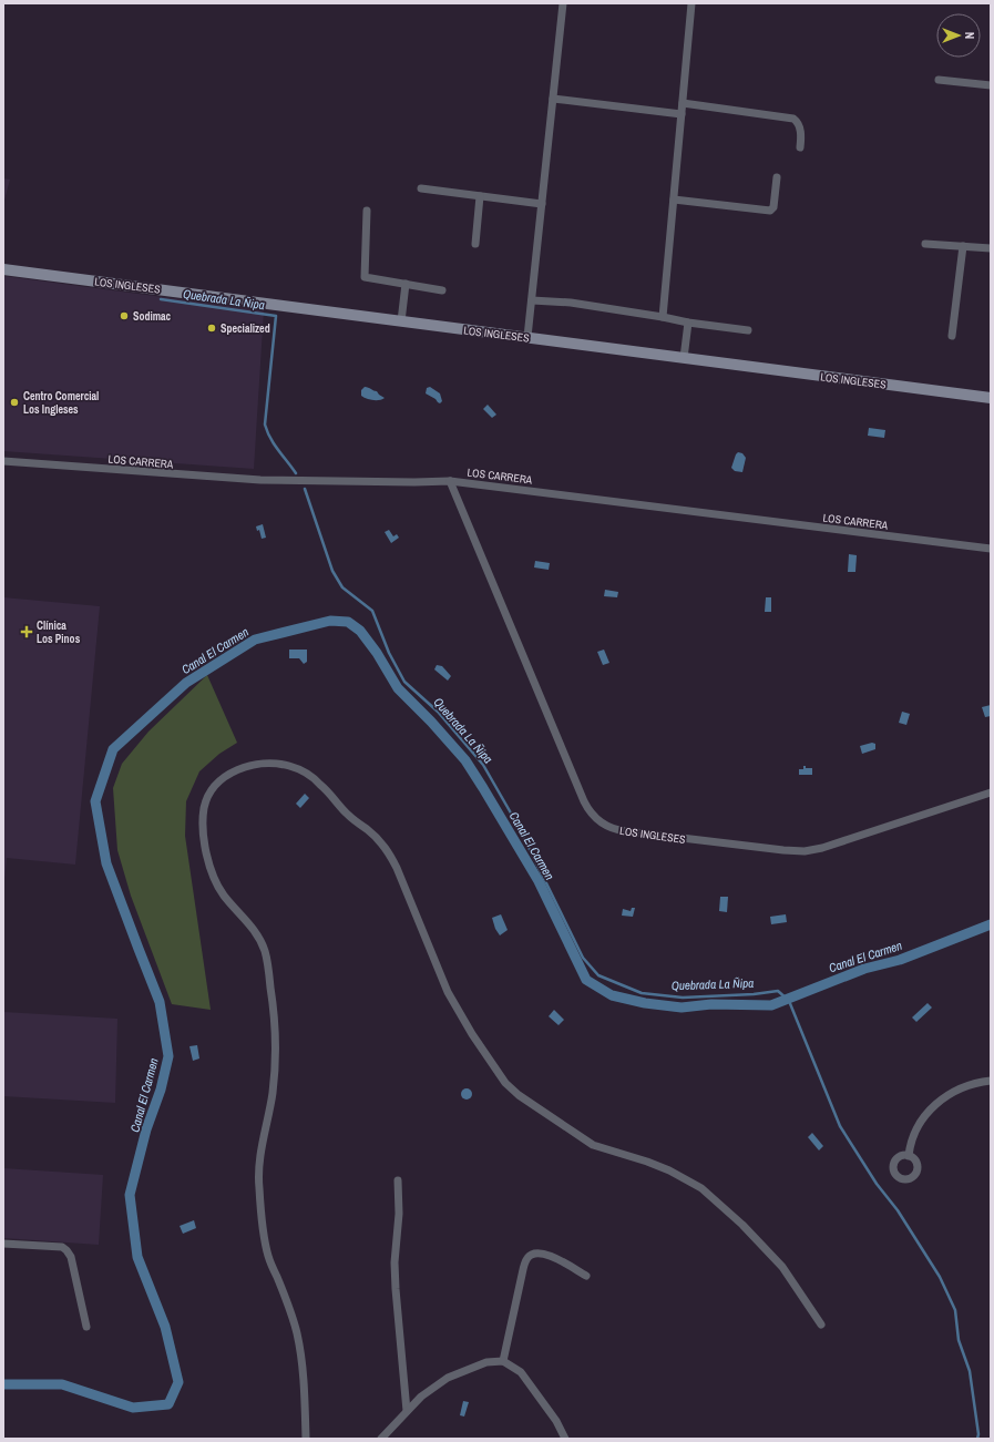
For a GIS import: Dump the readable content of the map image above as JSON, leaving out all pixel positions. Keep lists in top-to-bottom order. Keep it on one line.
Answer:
{"streets":{"street":["LOS INGLESES","LOS CARRERA"]},"crossings":[["LOS INGLESES","LOS CARRERA"]],"water":["Quebrada La Ñipa","Canal El Carmen"],"places":{"other":["Sodimac","Specialized","Centro Comercial Los Ingleses"],"health":["Clínica Los Pinos"]},"north":"right"}
